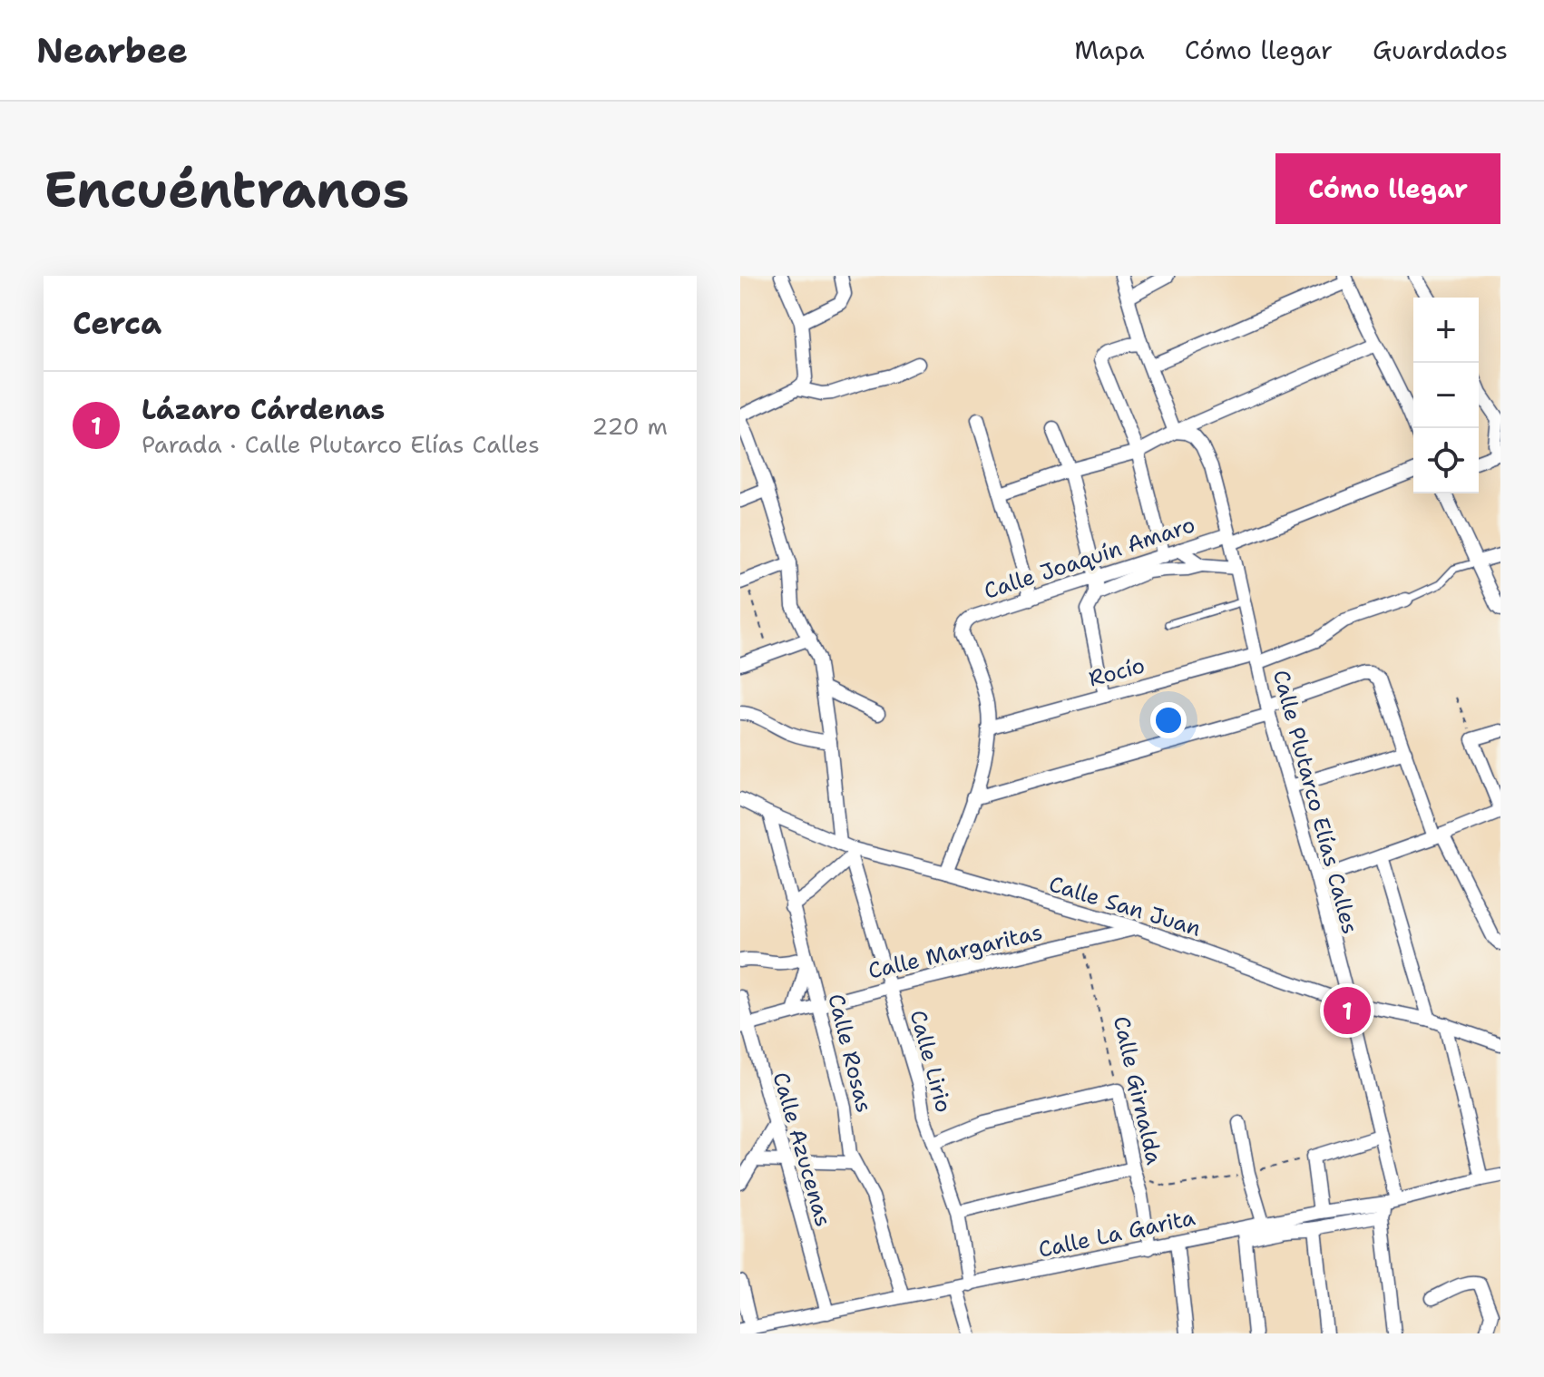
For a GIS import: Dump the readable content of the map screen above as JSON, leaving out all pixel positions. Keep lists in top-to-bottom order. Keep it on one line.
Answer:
{"streets":{"street":["Calle Joaquín Amaro","Rocío","Calle Plutarco Elías Calles","Calle San Juan","Calle Margaritas","Calle Rosas","Calle Lirio","Calle Girnalda","Calle Azucenas","Calle La Garita"]},"crossings":[["Calle Joaquín Amaro","Rocío"],["Calle Joaquín Amaro","Calle Plutarco Elías Calles"],["Rocío","Calle Plutarco Elías Calles"],["Calle Plutarco Elías Calles","Calle San Juan"],["Calle Plutarco Elías Calles","Calle La Garita"],["Calle San Juan","Calle Margaritas"],["Calle San Juan","Calle Rosas"],["Calle San Juan","Calle Lirio"],["Calle Margaritas","Calle Rosas"],["Calle Margaritas","Calle Lirio"],["Calle Margaritas","Calle Girnalda"],["Calle Margaritas","Calle Azucenas"],["Calle Rosas","Calle La Garita"],["Calle Lirio","Calle La Garita"],["Calle Girnalda","Calle La Garita"],["Calle Azucenas","Calle La Garita"]],"page":{"header":"Nearbee","nav":["Mapa","Cómo llegar","Guardados"],"buttons":"Cómo llegar","title":"Encuéntranos","heading":"Cerca","map_buttons":["+","−"],"list":[{"mark":"1","name":"Lázaro Cárdenas","note":"Parada · Calle Plutarco Elías Calles","value":"220 m"}],"pins":"1"}}
